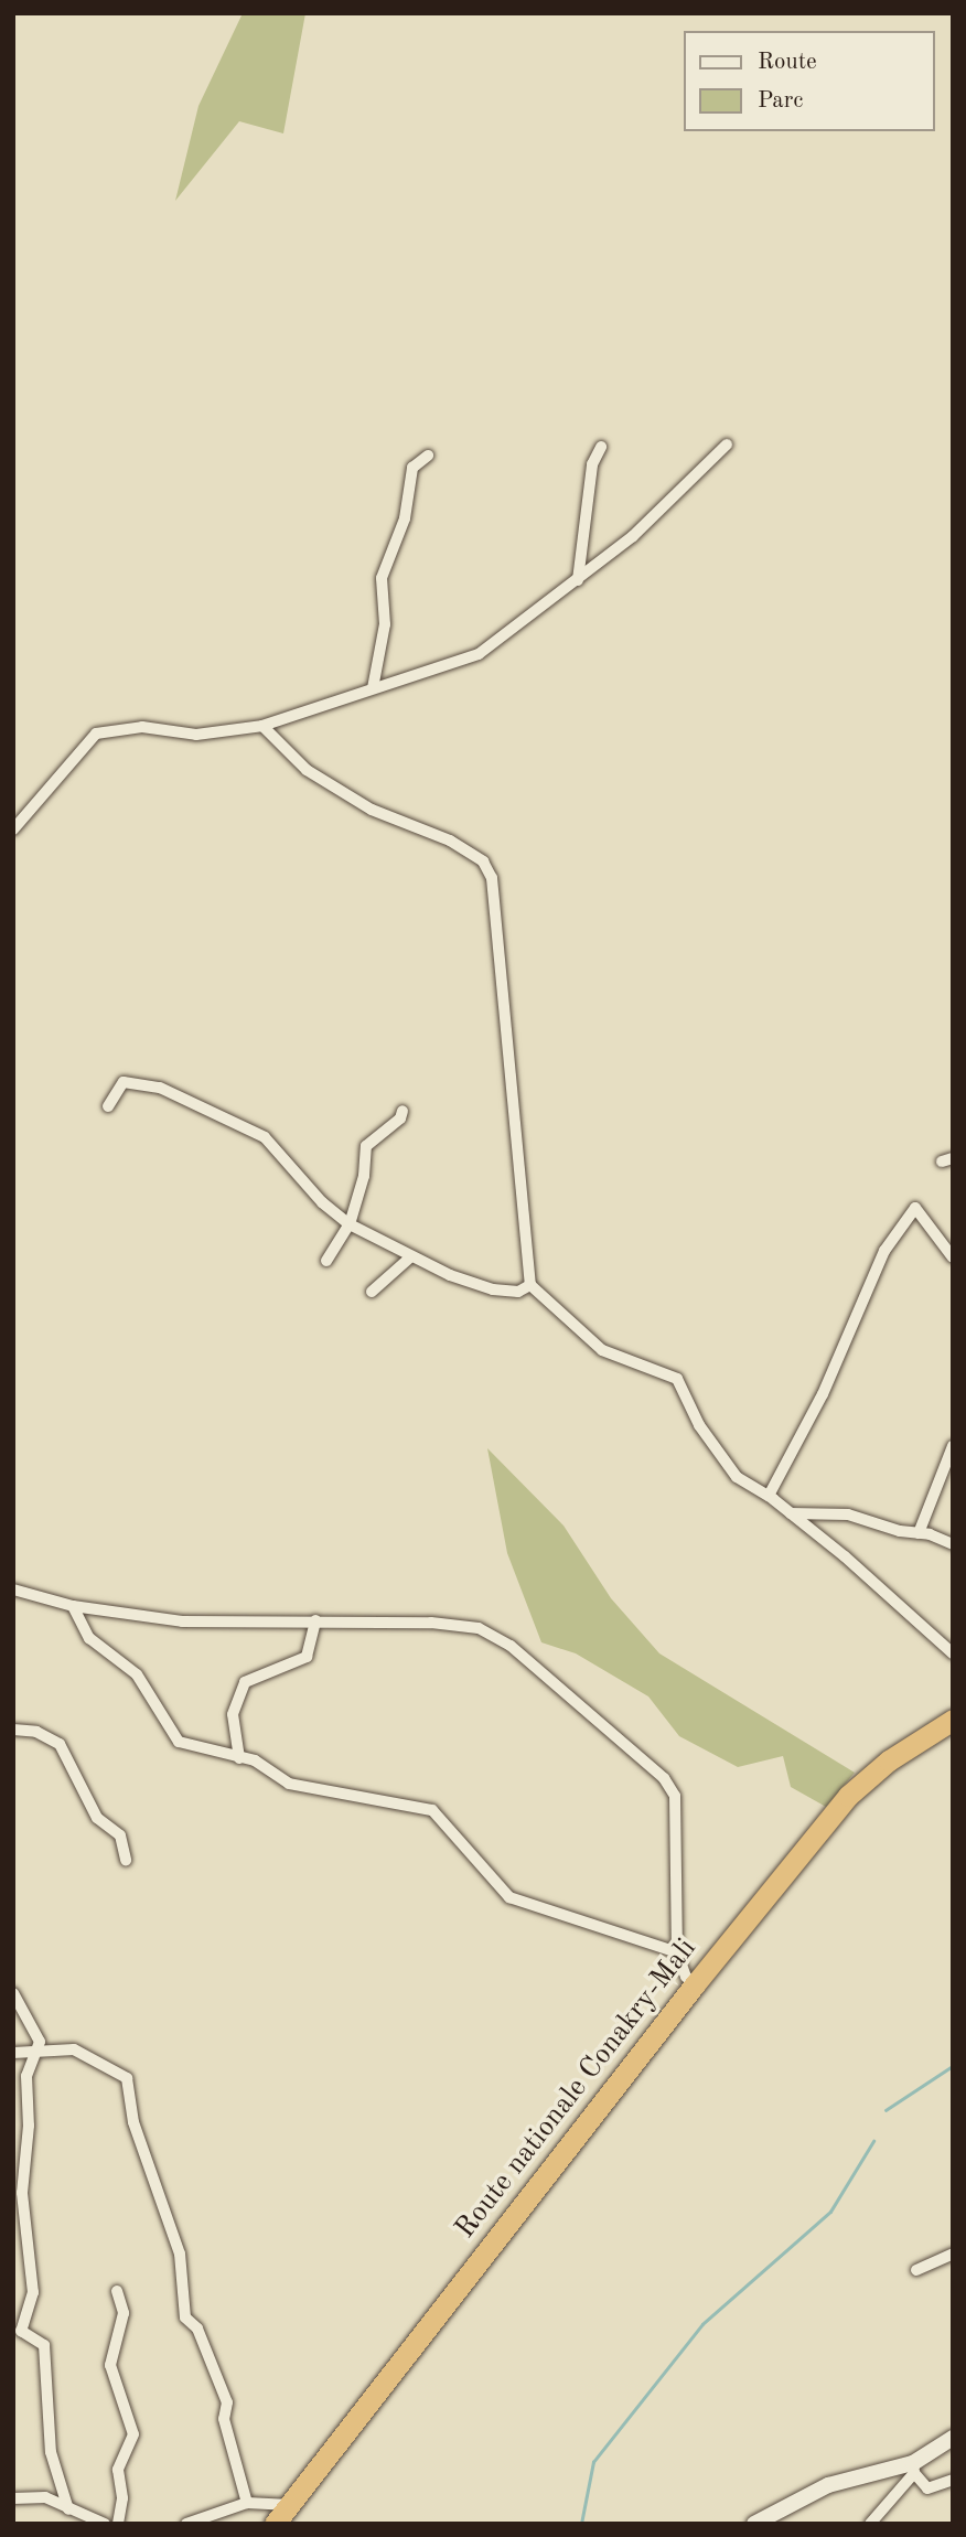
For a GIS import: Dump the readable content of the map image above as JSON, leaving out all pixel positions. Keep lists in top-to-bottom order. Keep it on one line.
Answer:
{"streets":{"highway":["Route nationale Conakry-Mali"]},"legend":["Route","Parc"]}
